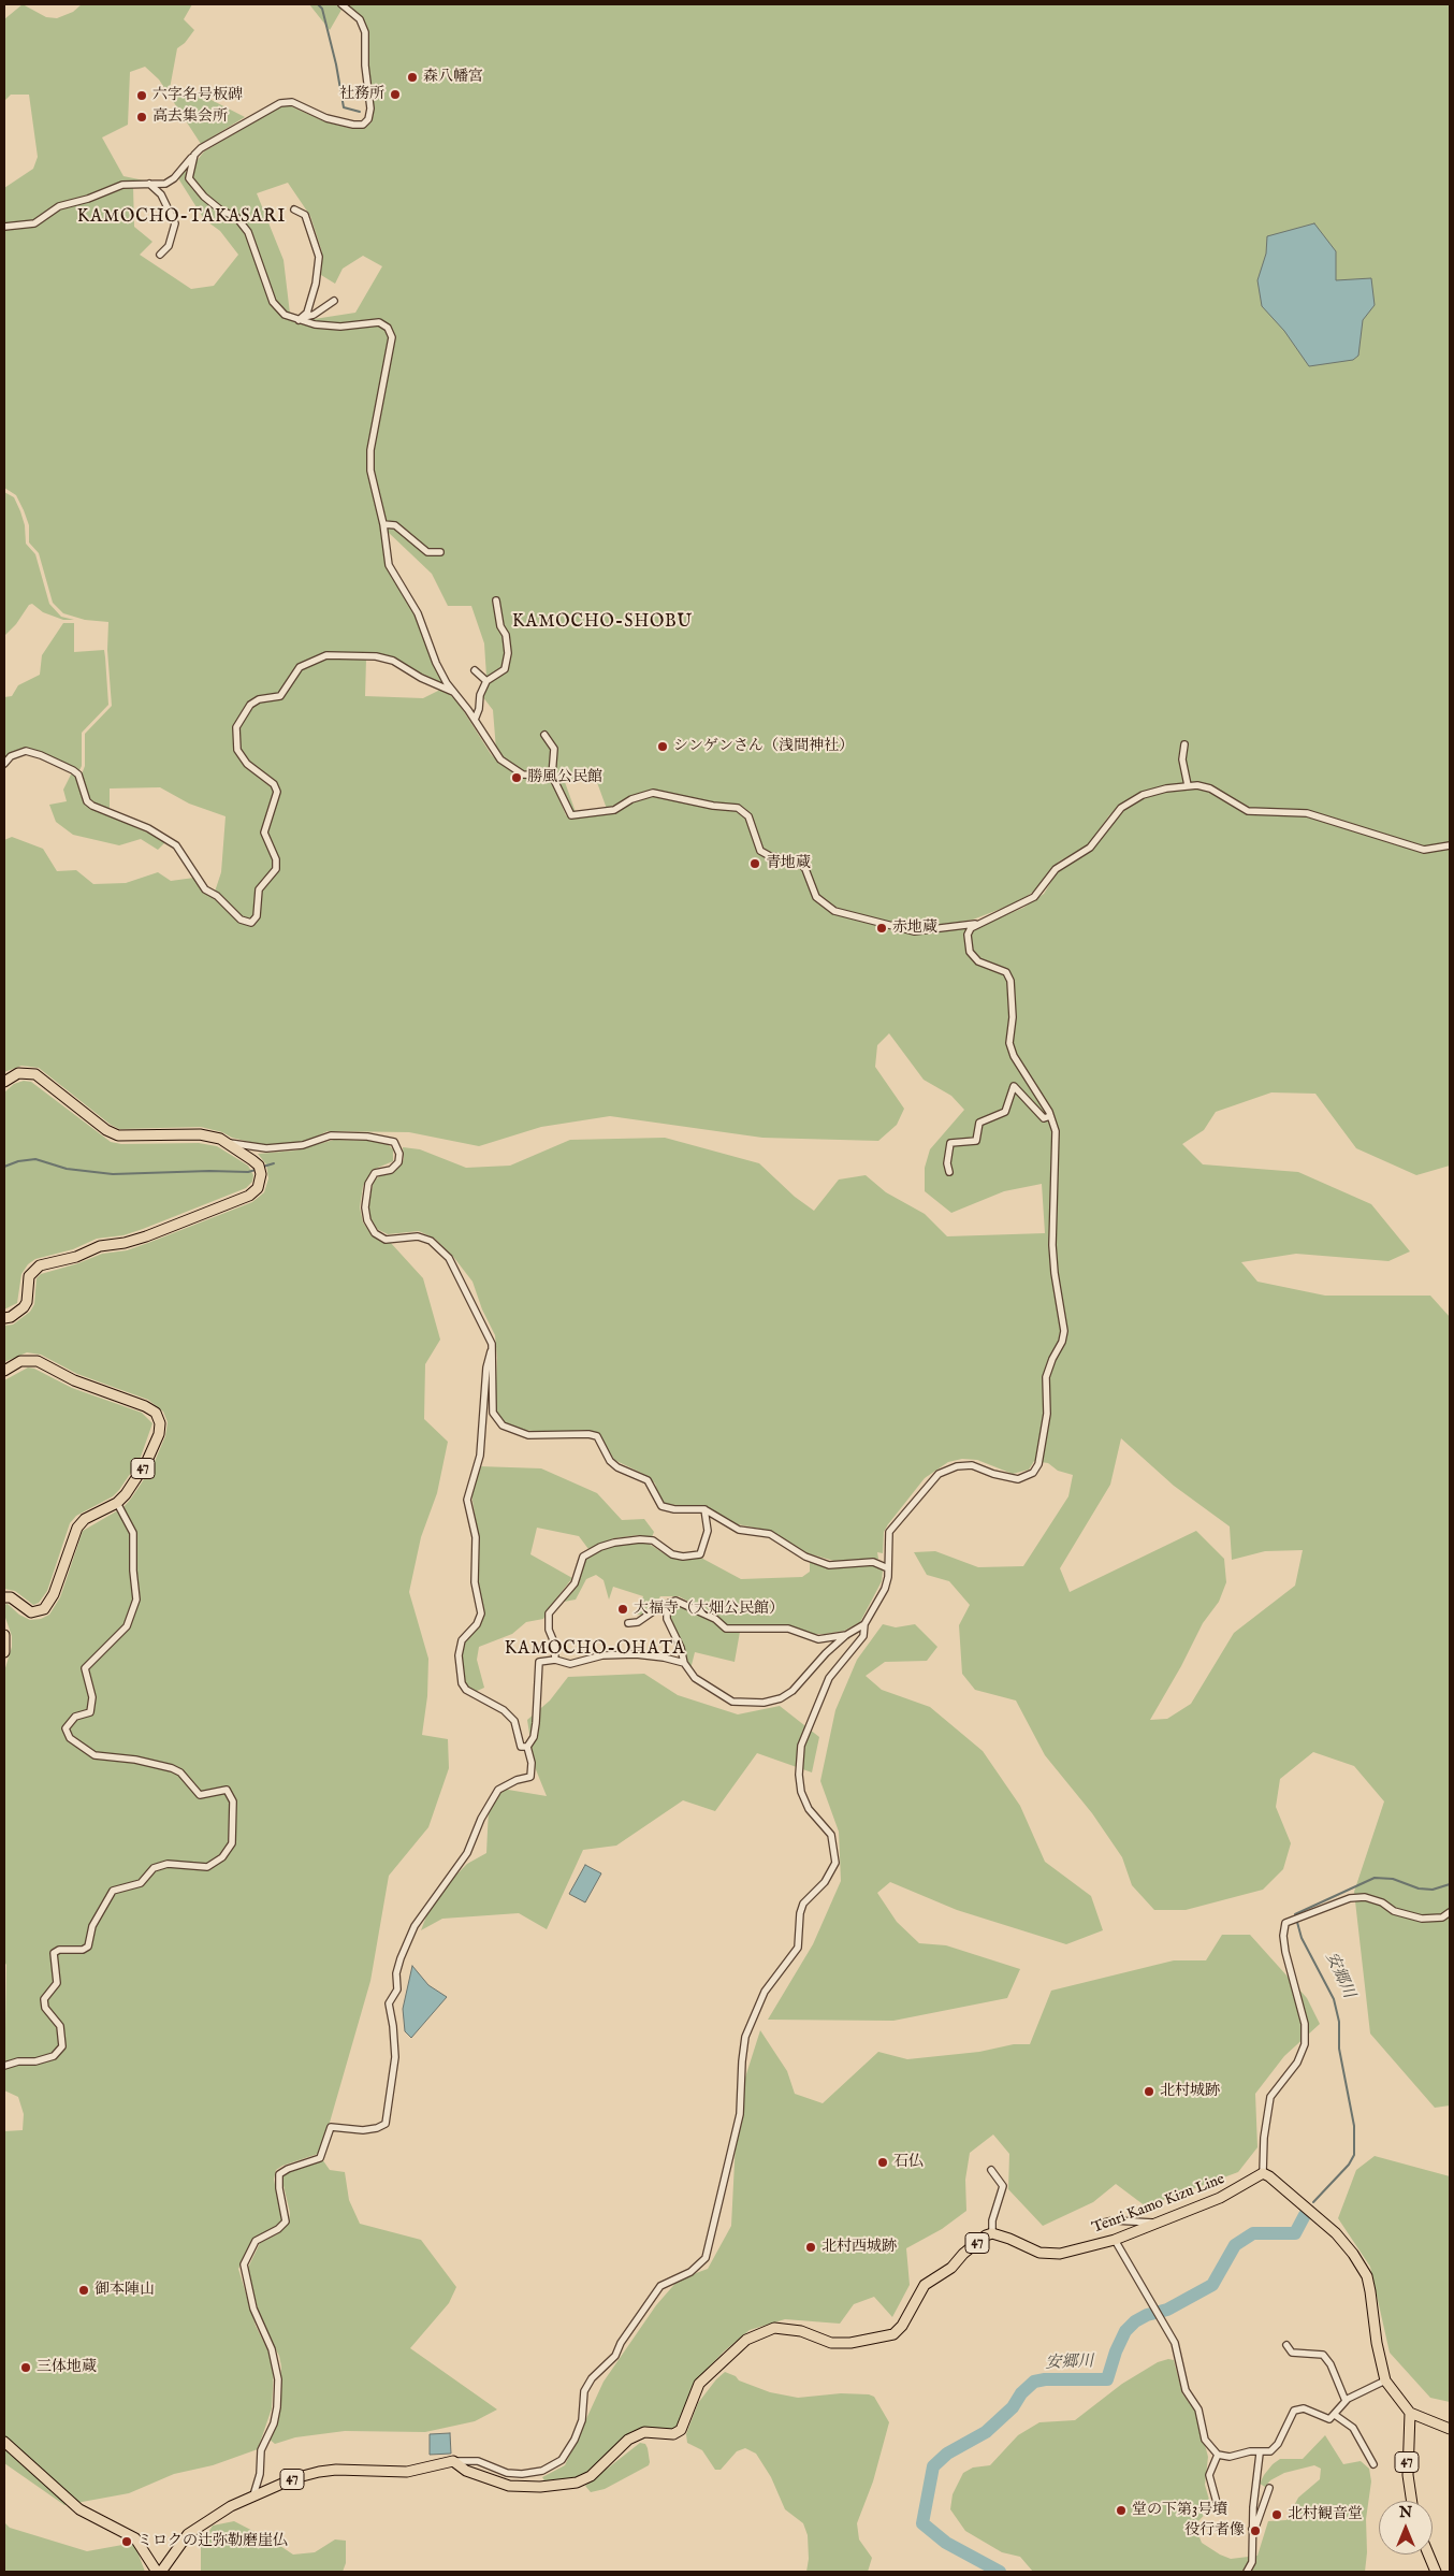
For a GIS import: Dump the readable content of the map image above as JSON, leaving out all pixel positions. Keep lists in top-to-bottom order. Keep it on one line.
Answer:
{"streets":{"main road":["47","Tenri Kamo Kizu Line"]},"crossings":[["47","Tenri Kamo Kizu Line"]],"districts":["KAMOCHO-TAKASARI","KAMOCHO-SHOBU","KAMOCHO-OHATA"],"water":["安郷川"],"places":["森八幡宮","社務所","六字名号板碑","高去集会所","シンゲンさん（浅間神社）","勝風公民館","青地蔵","赤地蔵","大福寺（大畑公民館）","北村城跡","石仏","北村西城跡","御本陣山","三体地蔵","堂の下第3号墳","北村観音堂","役行者像","ミロクの辻弥勒磨崖仏"],"north":"top"}
